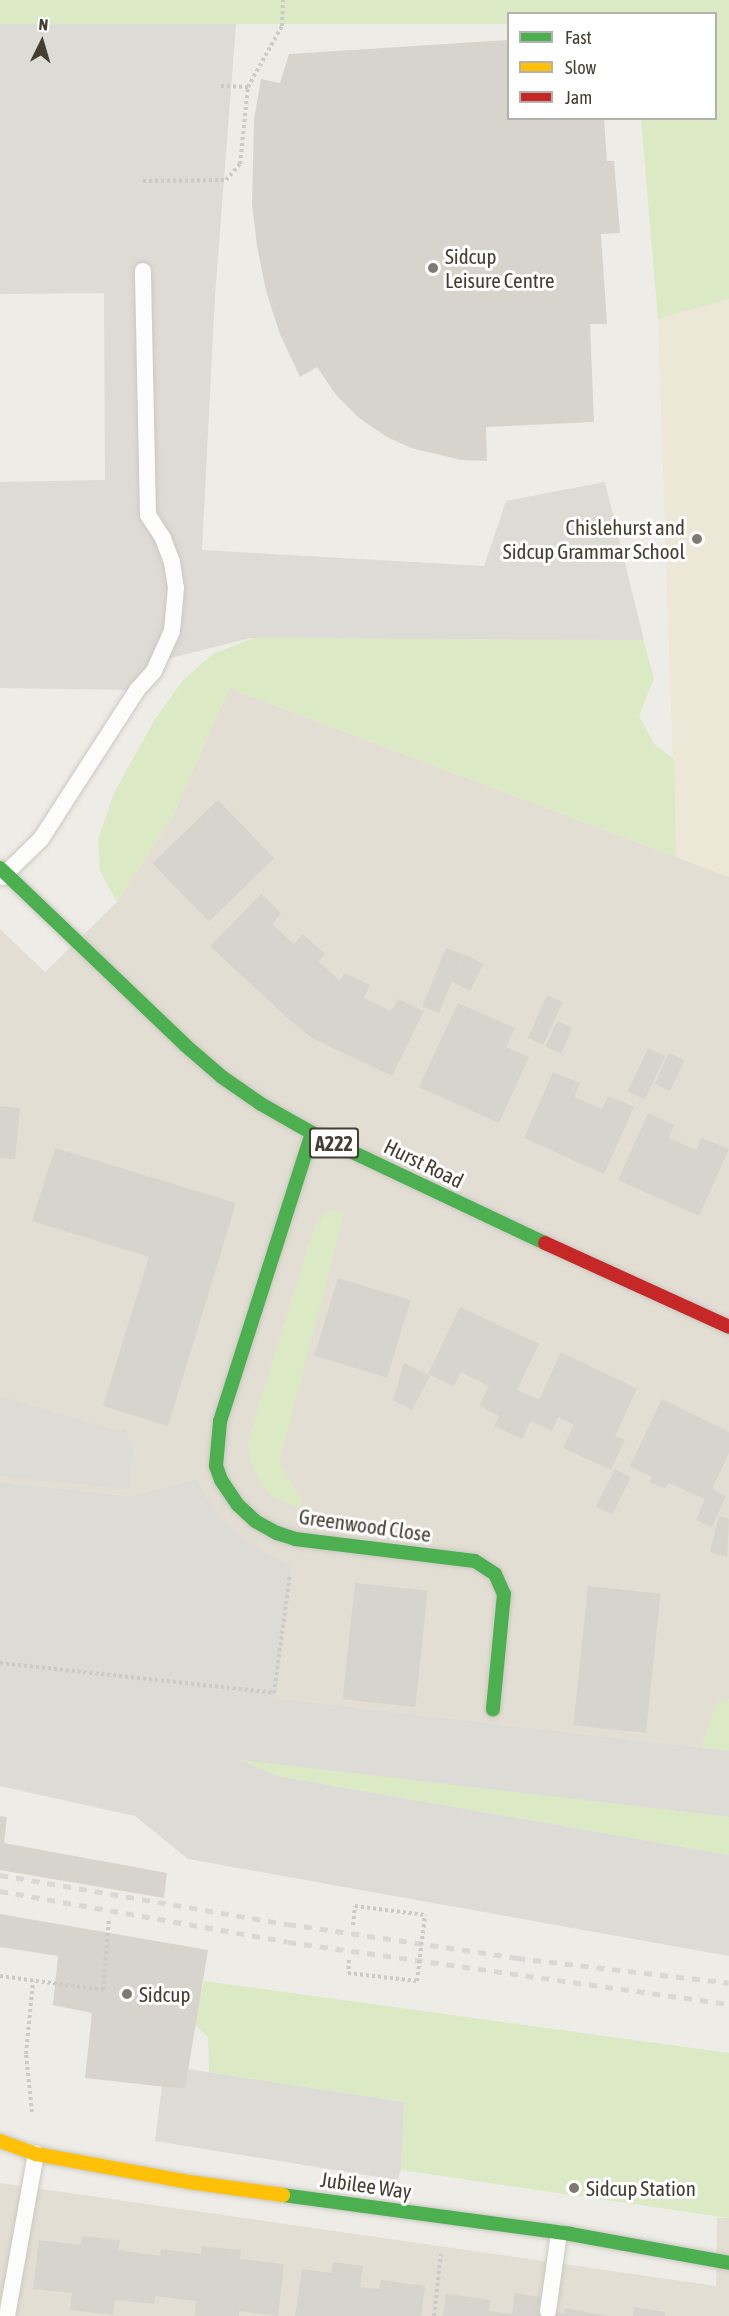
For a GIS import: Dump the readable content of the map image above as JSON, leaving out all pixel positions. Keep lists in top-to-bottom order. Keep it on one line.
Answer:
{"streets":{"street":["A222","Hurst Road","Greenwood Close","Jubilee Way"]},"crossings":[["Hurst Road","Greenwood Close"]],"places":["Sidcup Leisure Centre","Chislehurst and Sidcup Grammar School","Sidcup","Sidcup Station"],"legend":["Fast","Slow","Jam"],"north":"top"}
